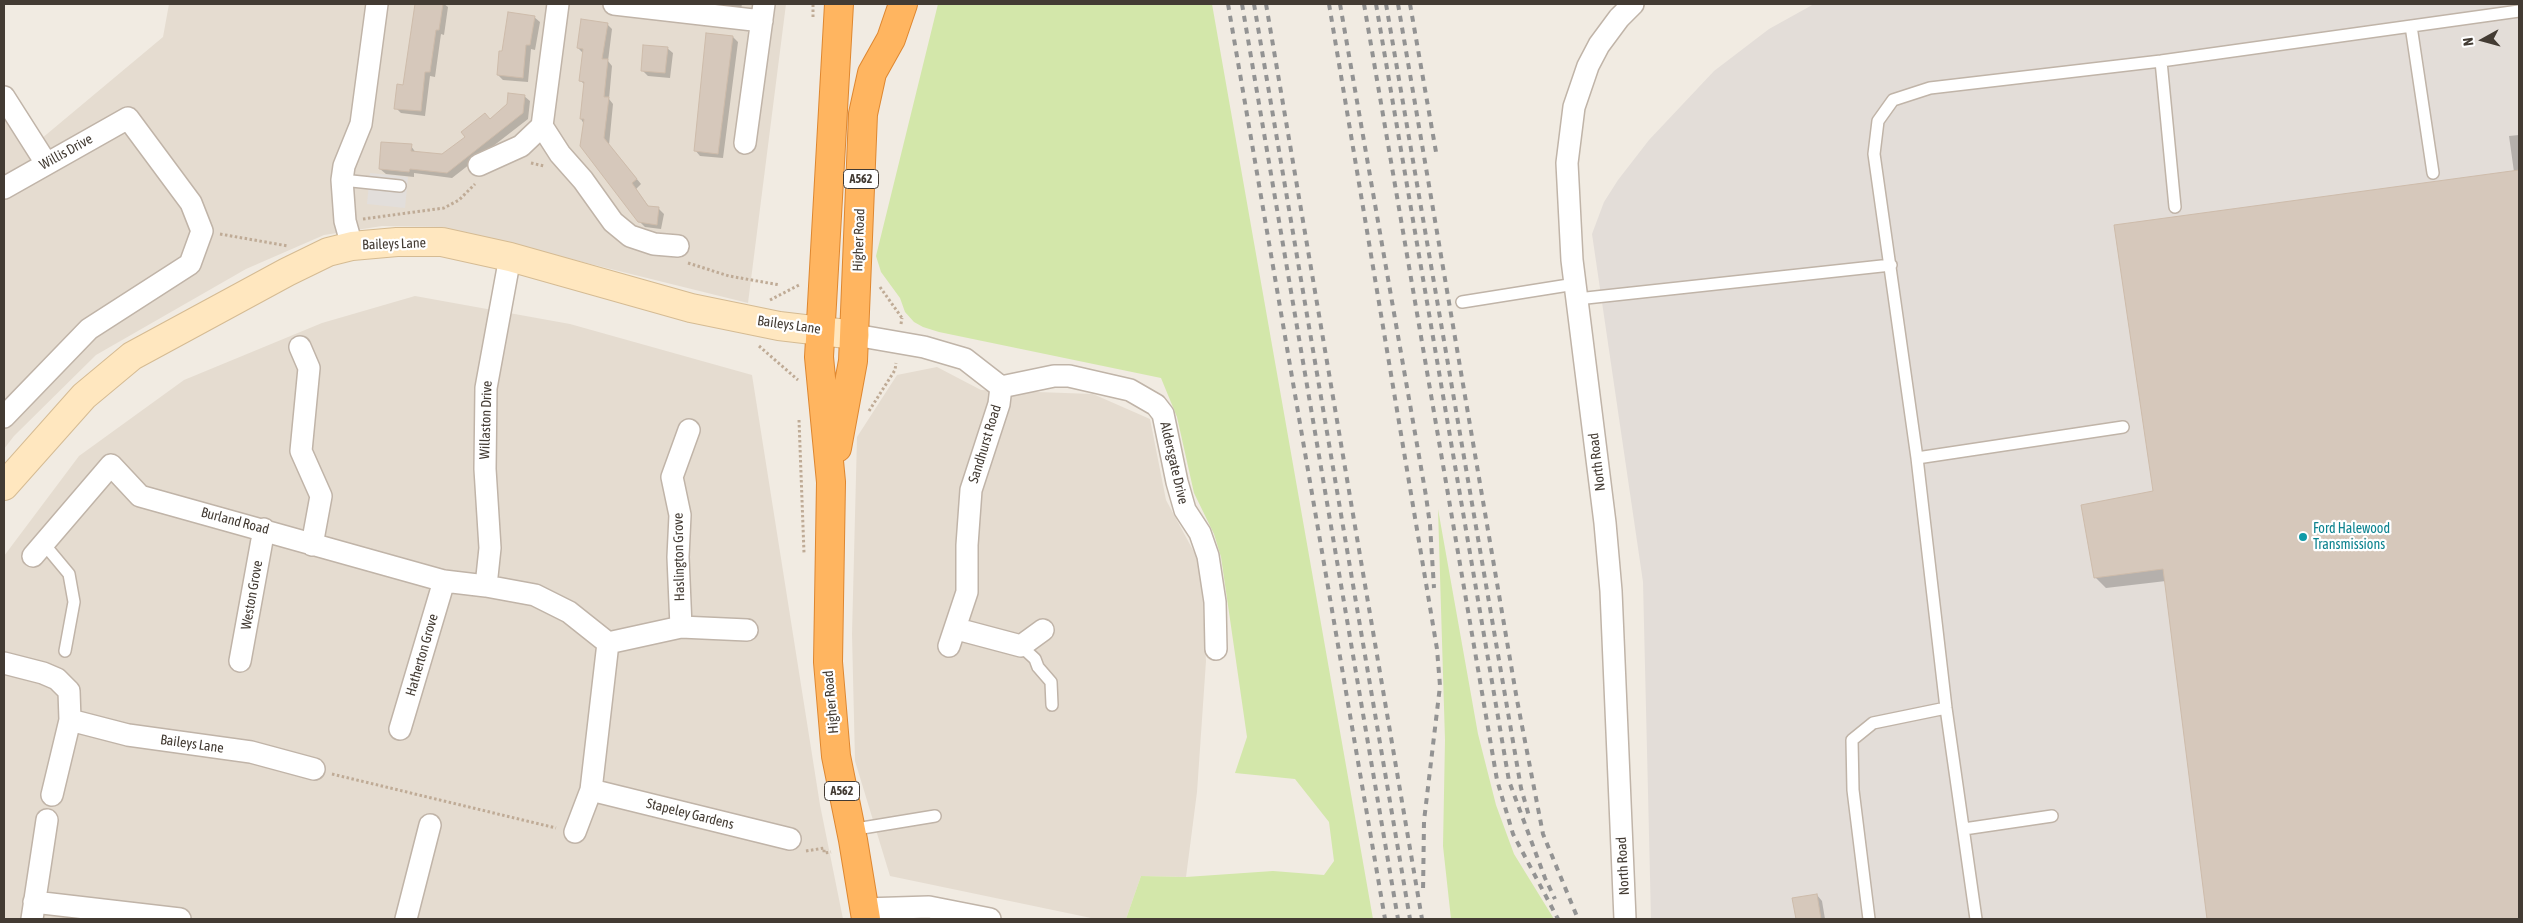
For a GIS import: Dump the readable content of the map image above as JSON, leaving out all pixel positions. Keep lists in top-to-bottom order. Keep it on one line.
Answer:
{"streets":{"highway":["A562","Higher Road"],"street":["Willis Drive","Baileys Lane","Willaston Drive","Sandhurst Road","North Road","Aldersgate Drive","Burland Road","Haslington Grove","Weston Grove","Hatherton Grove","Stapeley Gardens"]},"crossings":[["Higher Road","Baileys Lane"],["Higher Road","Sandhurst Road"],["Baileys Lane","Willaston Drive"],["Baileys Lane","Sandhurst Road"],["Willaston Drive","Burland Road"],["Sandhurst Road","Aldersgate Drive"],["Burland Road","Weston Grove"],["Burland Road","Hatherton Grove"]],"places":["Ford Halewood Transmissions"],"north":"left"}
